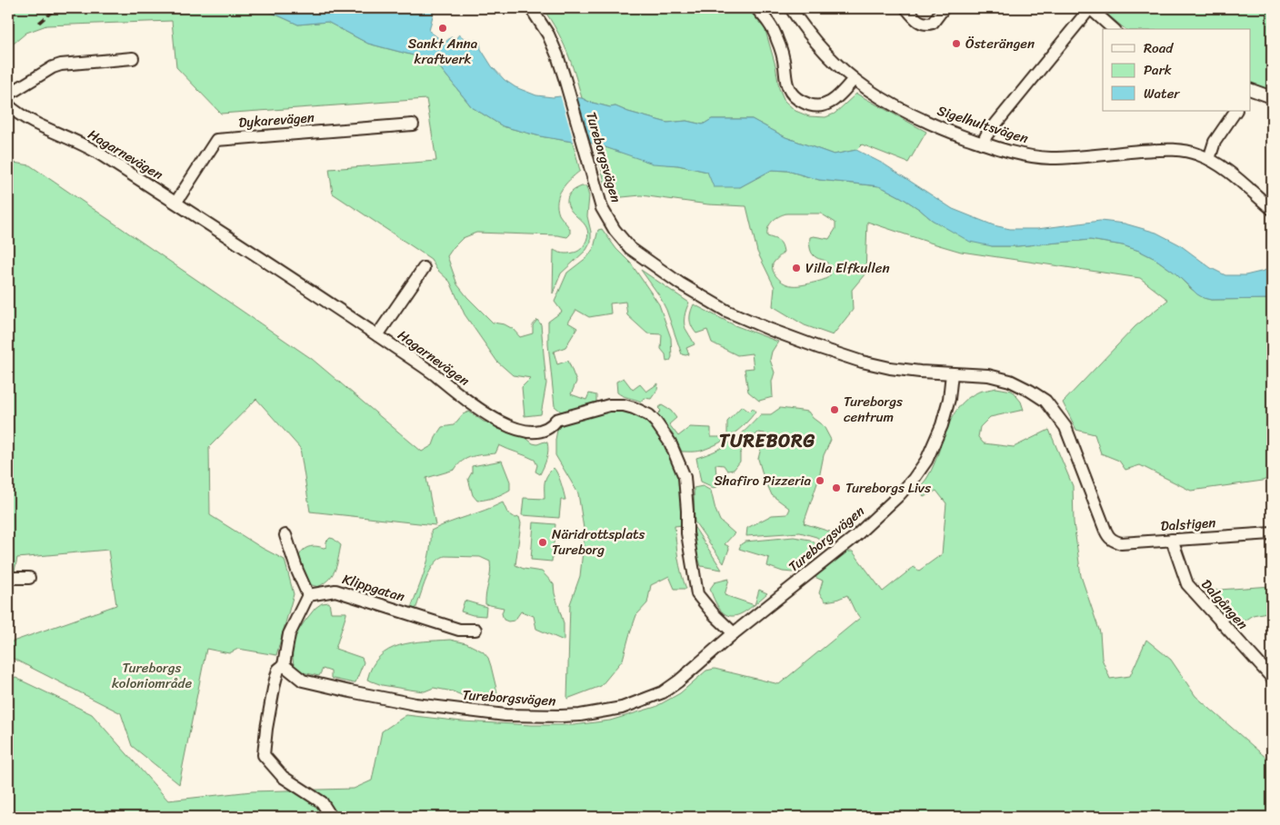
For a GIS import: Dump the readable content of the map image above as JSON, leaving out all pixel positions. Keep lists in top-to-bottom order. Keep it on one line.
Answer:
{"streets":{"street":["Dykarevägen","Sigelhultsvägen","Hagarnevägen","Tureborgsvägen","Dalstigen","Klippgatan","Dalgången"]},"crossings":[["Dykarevägen","Hagarnevägen"],["Hagarnevägen","Tureborgsvägen"],["Tureborgsvägen","Dalstigen"],["Dalstigen","Dalgången"]],"districts":["TUREBORG"],"parks":["Tureborgs koloniområde"],"places":["Sankt Anna kraftverk","Österängen","Villa Elfkullen","Tureborgs centrum","Shafiro Pizzeria","Tureborgs Livs","Näridrottsplats Tureborg"],"legend":["Road","Park","Water"]}
